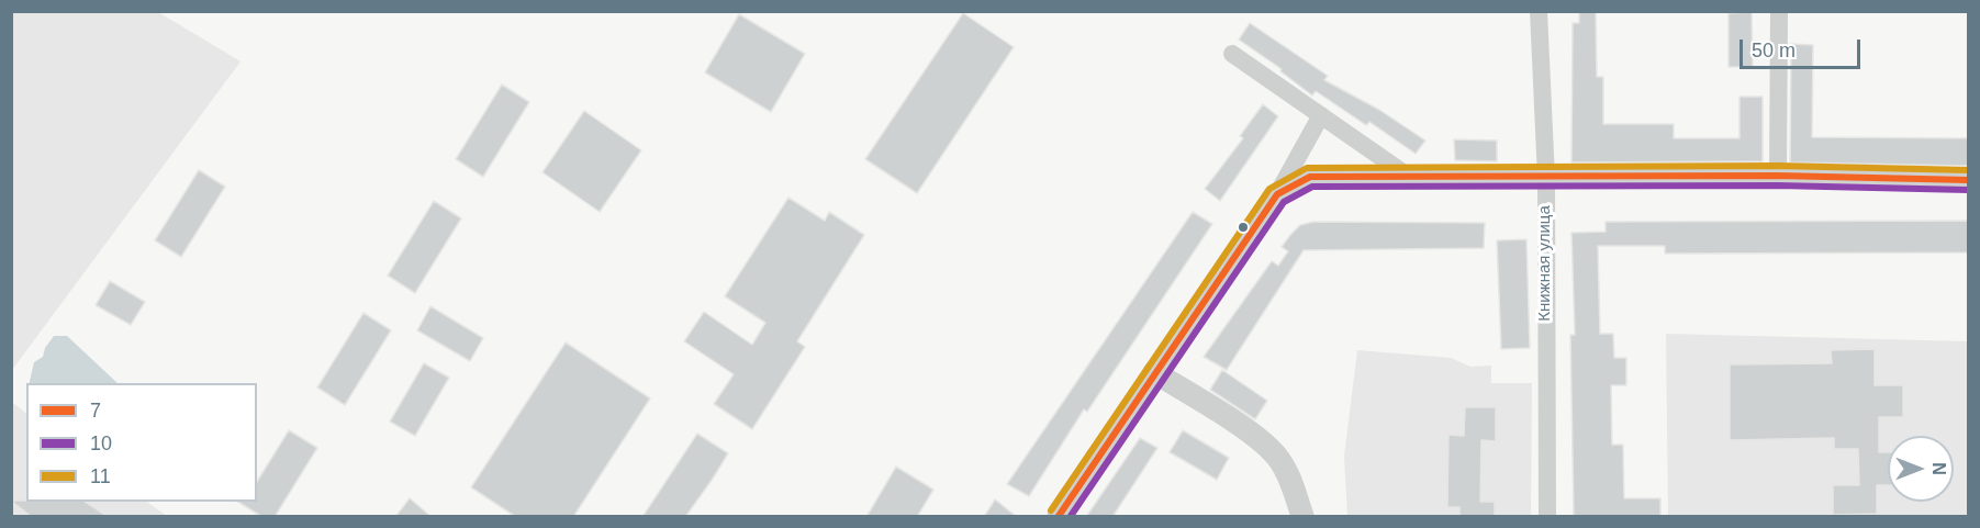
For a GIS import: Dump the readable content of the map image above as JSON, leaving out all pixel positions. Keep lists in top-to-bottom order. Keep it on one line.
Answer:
{"streets":{"street":["Книжная улица"]},"lines":["transit line 11","transit line 7","transit line 10"],"legend":["7","10","11"],"scale_bar":"50 m","north":"right"}
